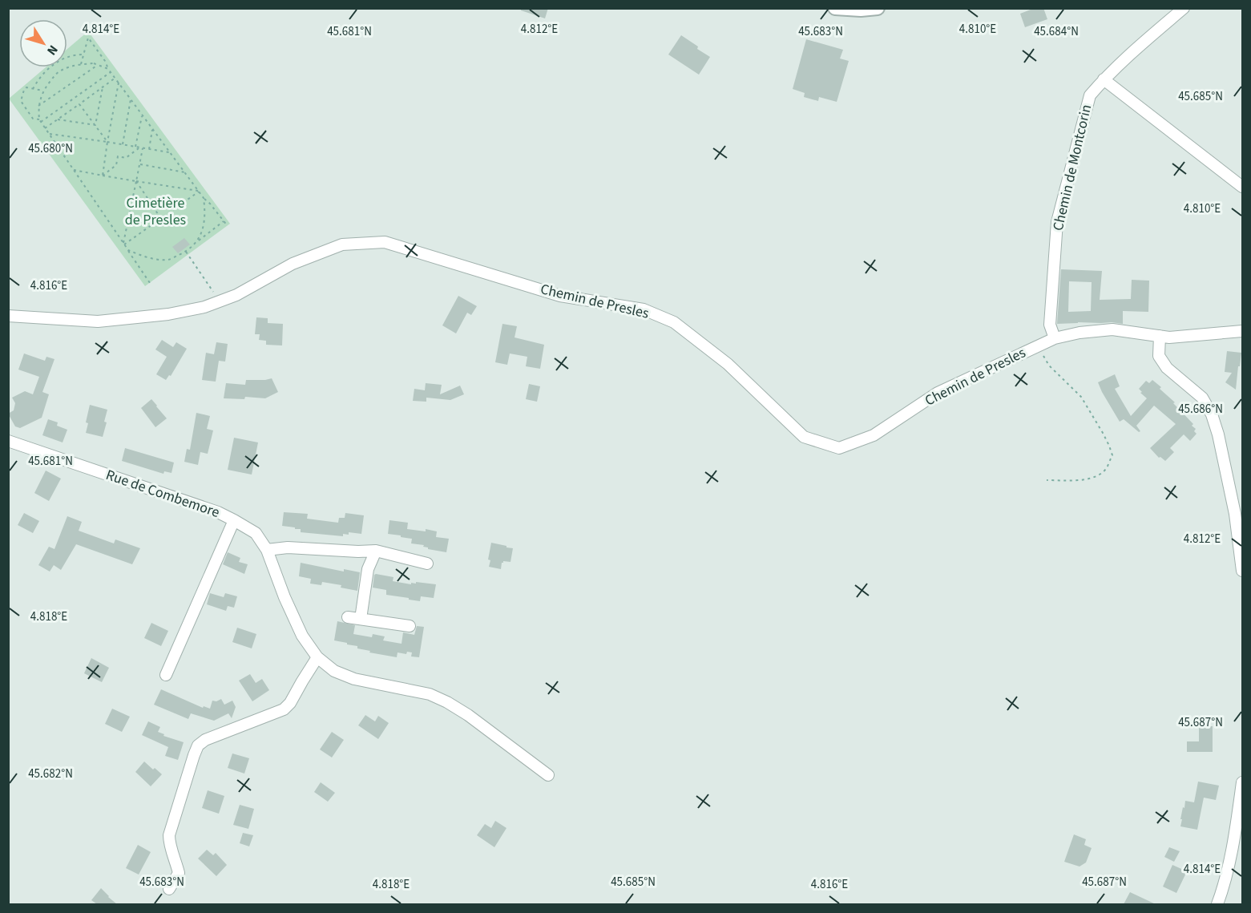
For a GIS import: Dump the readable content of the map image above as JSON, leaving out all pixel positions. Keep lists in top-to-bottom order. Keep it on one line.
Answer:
{"streets":{"street":["Chemin de Montcorin","Chemin de Presles","Rue de Combemore"]},"crossings":[["Chemin de Montcorin","Chemin de Presles"]],"parks":["Cimetière de Presles"],"north":"bottom right","coordinates":["4.812°E","4.814°E","4.810°E","45.681°N","45.683°N","45.684°N","45.685°N","45.680°N","4.816°E","45.686°N","4.818°E","45.687°N","45.682°N"]}
